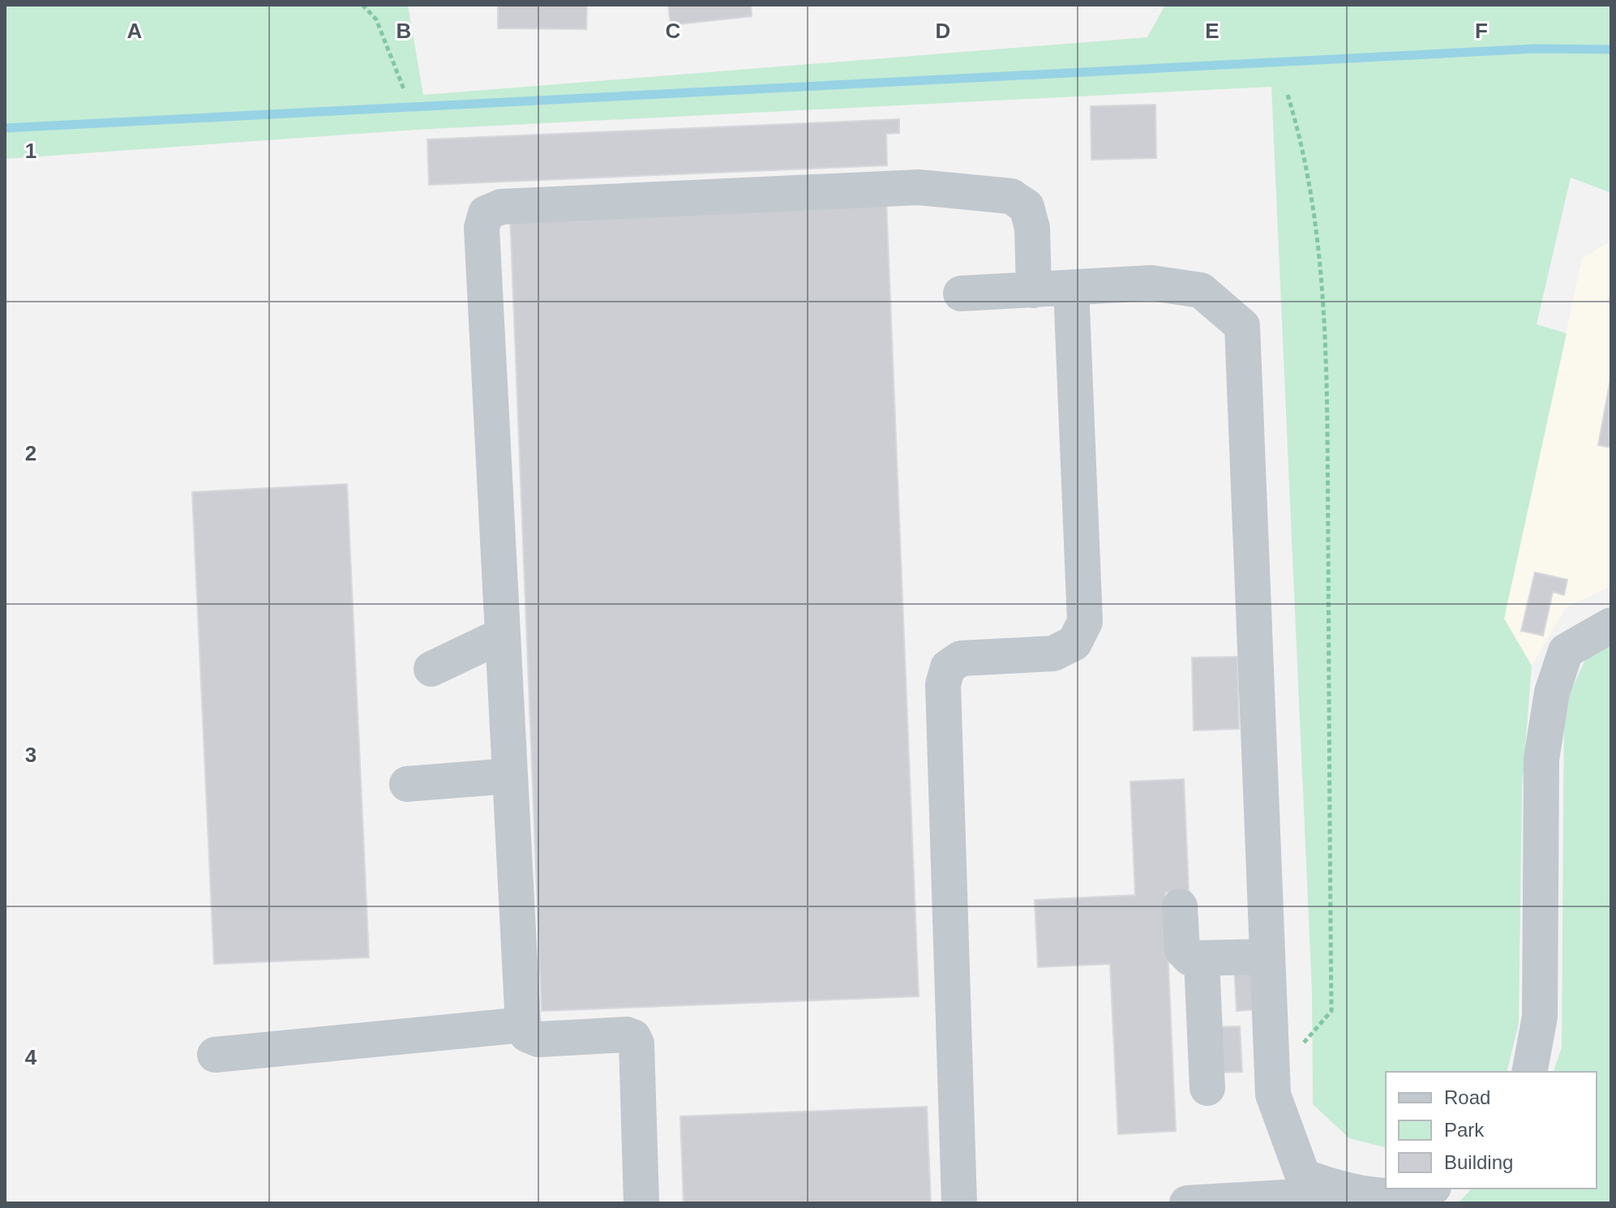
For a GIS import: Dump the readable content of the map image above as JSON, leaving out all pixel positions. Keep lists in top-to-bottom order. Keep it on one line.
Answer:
{"legend":["Road","Park","Building"],"grid":{"columns":["A","B","C","D","E","F"],"rows":["1","2","3","4"]}}
